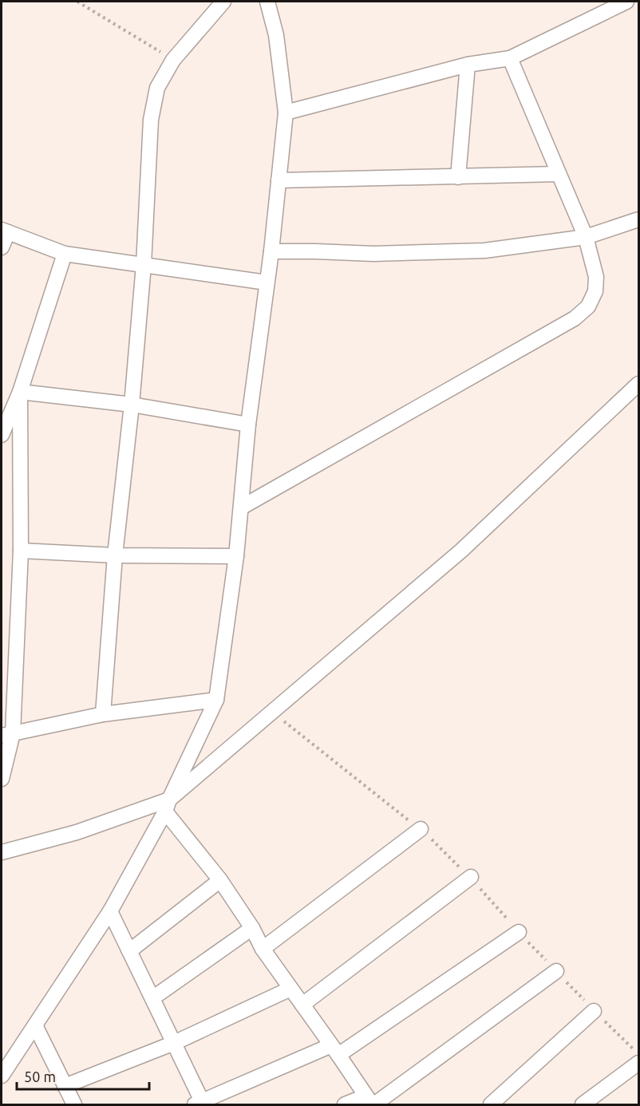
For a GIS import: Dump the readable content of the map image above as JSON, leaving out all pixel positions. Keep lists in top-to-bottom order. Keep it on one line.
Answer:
{"scale_bar":"50 m"}
